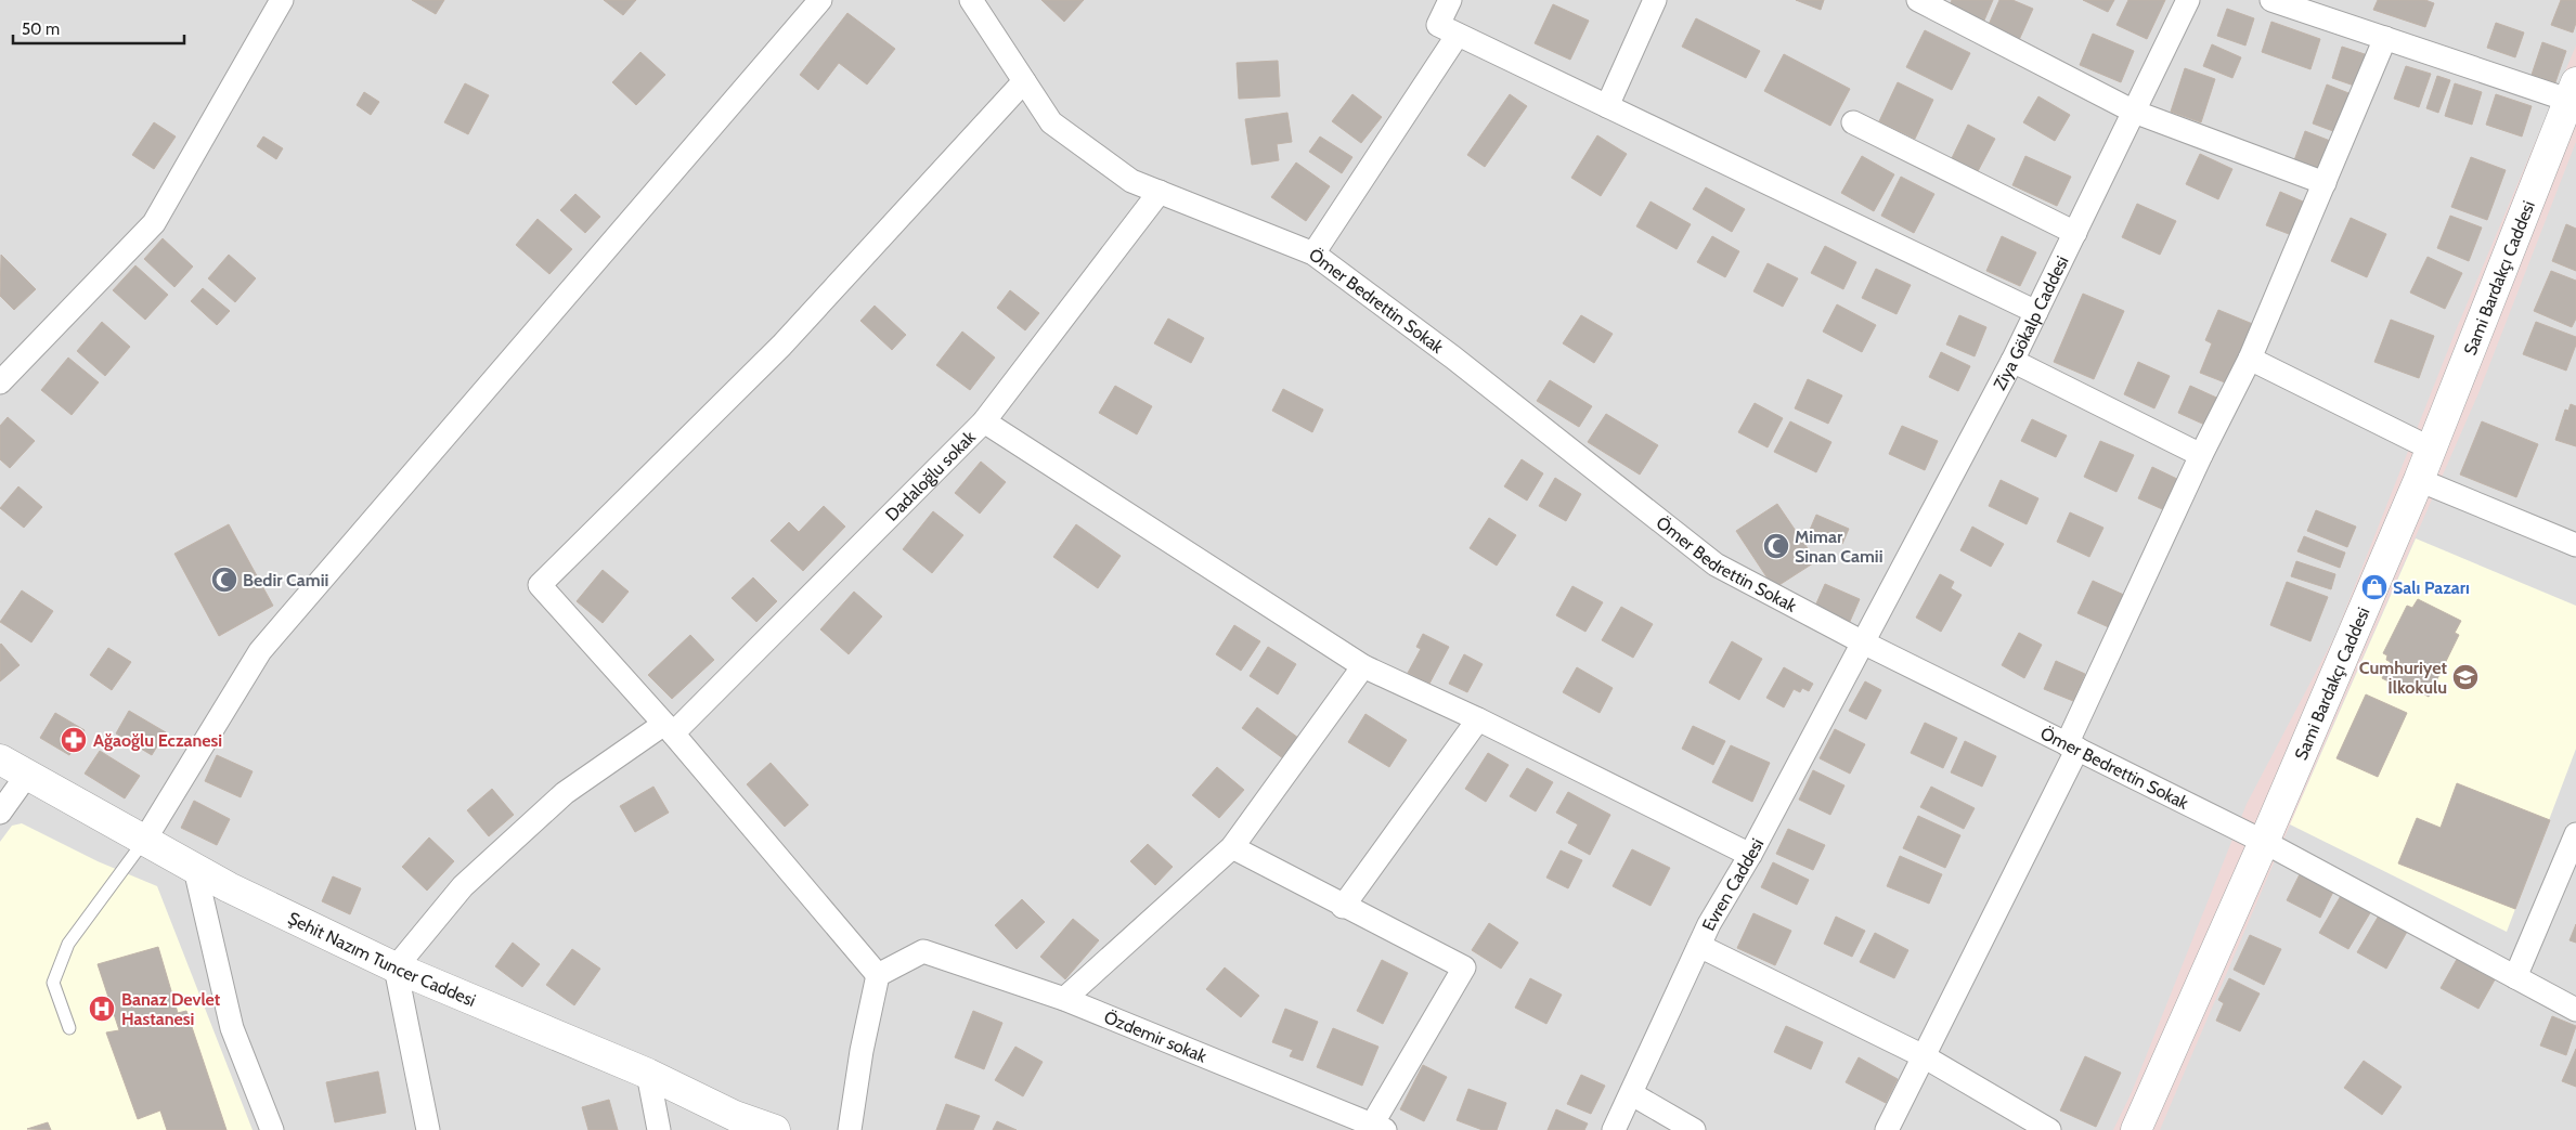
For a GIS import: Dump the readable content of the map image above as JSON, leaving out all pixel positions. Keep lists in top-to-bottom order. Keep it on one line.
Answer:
{"streets":{"street":["Sami Bardakçı Caddesi","Ömer Bedrettin Sokak","Ziya Gökalp Caddesi","Dadaloğlu sokak","Evren Caddesi","Şehit Nazım Tuncer Caddesi","Özdemir sokak"]},"crossings":[["Sami Bardakçı Caddesi","Ömer Bedrettin Sokak"],["Ömer Bedrettin Sokak","Ziya Gökalp Caddesi"],["Ömer Bedrettin Sokak","Dadaloğlu sokak"],["Ömer Bedrettin Sokak","Evren Caddesi"],["Ziya Gökalp Caddesi","Evren Caddesi"],["Dadaloğlu sokak","Şehit Nazım Tuncer Caddesi"]],"places":{"mosque":["Mimar Sinan Camii","Bedir Camii"],"shop":["Salı Pazarı"],"school or university":["Cumhuriyet İlkokulu"],"pharmacy":["Ağaoğlu Eczanesi"],"hospital":["Banaz Devlet Hastanesi"]},"scale_bar":"50 m"}
